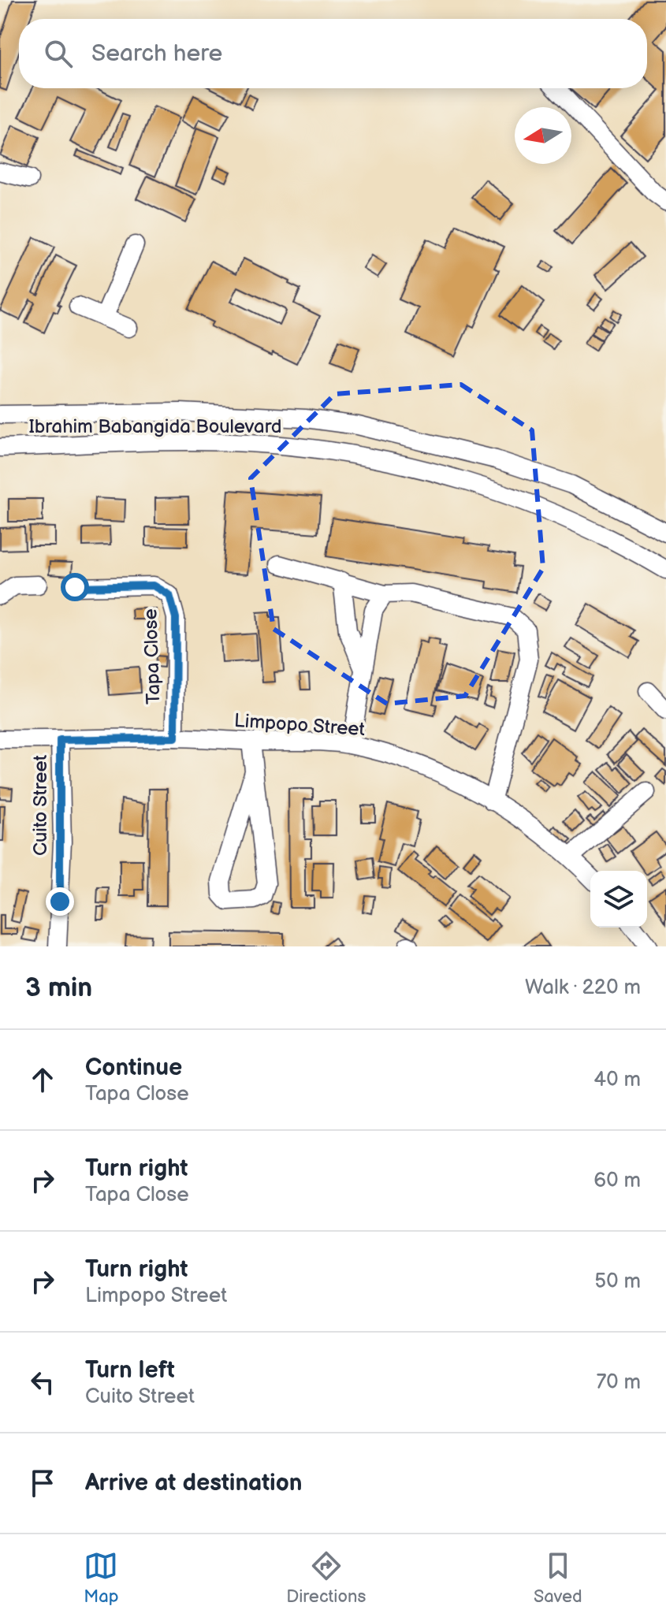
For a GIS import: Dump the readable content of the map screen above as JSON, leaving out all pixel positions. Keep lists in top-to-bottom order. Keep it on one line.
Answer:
{"streets":{"street":["Ibrahim Babangida Boulevard","Tapa Close","Limpopo Street","Cuito Street"]},"crossings":[["Tapa Close","Limpopo Street"],["Limpopo Street","Cuito Street"]],"north":"left","page":{"search":"Search here","heading":["3 min","Walk · 220 m"],"list":[["Continue","Tapa Close","40 m"],["Turn right","Tapa Close","60 m"],["Turn right","Limpopo Street","50 m"],["Turn left","Cuito Street","70 m"],"Arrive at destination"],"nav":["Map","Directions","Saved"]}}
